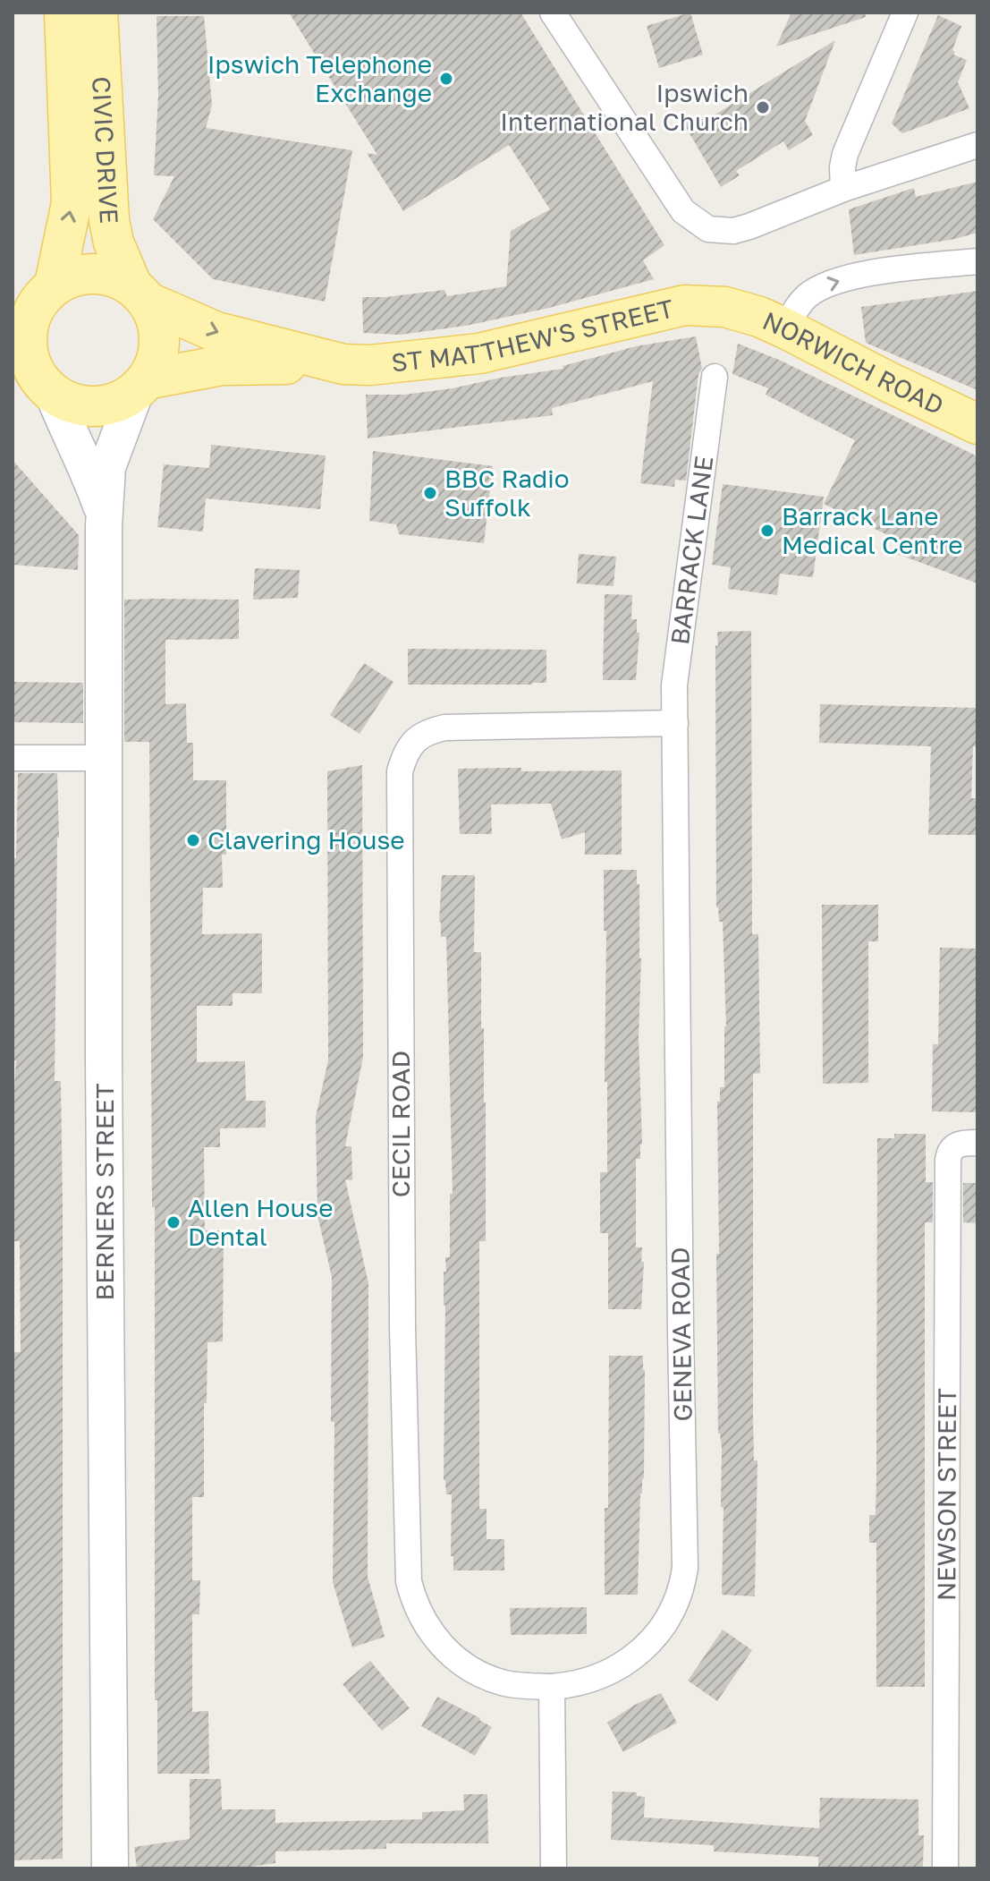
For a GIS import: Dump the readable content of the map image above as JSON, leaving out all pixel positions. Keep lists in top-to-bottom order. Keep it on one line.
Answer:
{"streets":{"main road":["CIVIC DRIVE","ST MATTHEW'S STREET","NORWICH ROAD"],"street":["BARRACK LANE","CECIL ROAD","BERNERS STREET","GENEVA ROAD","NEWSON STREET"]},"crossings":[["CIVIC DRIVE","ST MATTHEW'S STREET"],["CIVIC DRIVE","BERNERS STREET"],["ST MATTHEW'S STREET","NORWICH ROAD"],["ST MATTHEW'S STREET","BERNERS STREET"],["BARRACK LANE","CECIL ROAD"],["BARRACK LANE","GENEVA ROAD"],["CECIL ROAD","GENEVA ROAD"]],"places":["Ipswich Telephone Exchange","Ipswich International Church","BBC Radio Suffolk","Barrack Lane Medical Centre","Clavering House","Allen House Dental"]}
